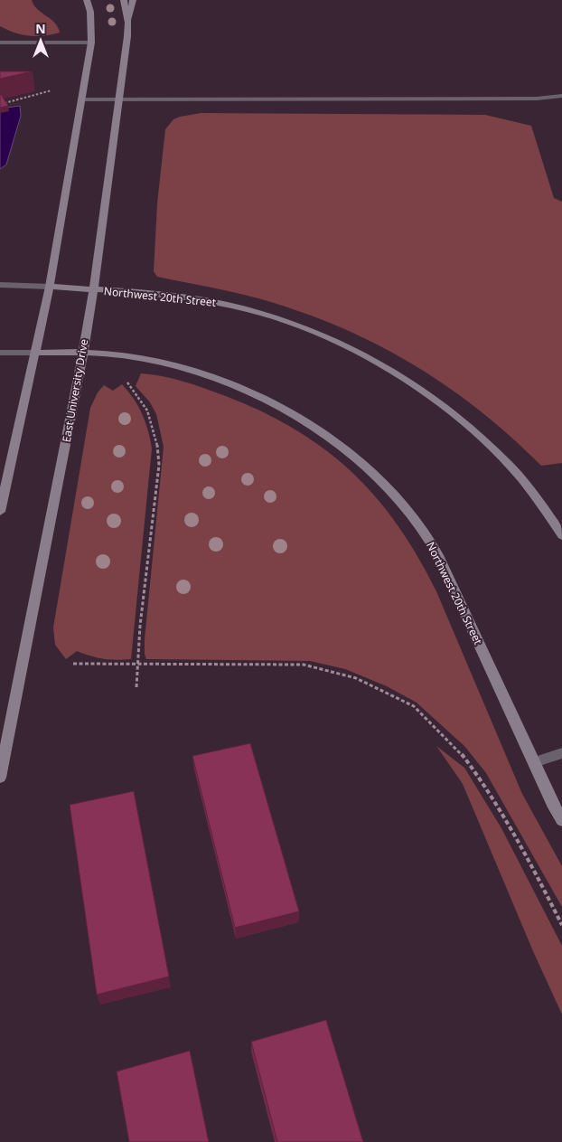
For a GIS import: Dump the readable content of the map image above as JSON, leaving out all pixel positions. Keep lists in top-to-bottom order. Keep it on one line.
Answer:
{"streets":{"street":["Northwest 20th Street","East University Drive"]},"crossings":[["Northwest 20th Street","East University Drive"]],"north":"top"}
